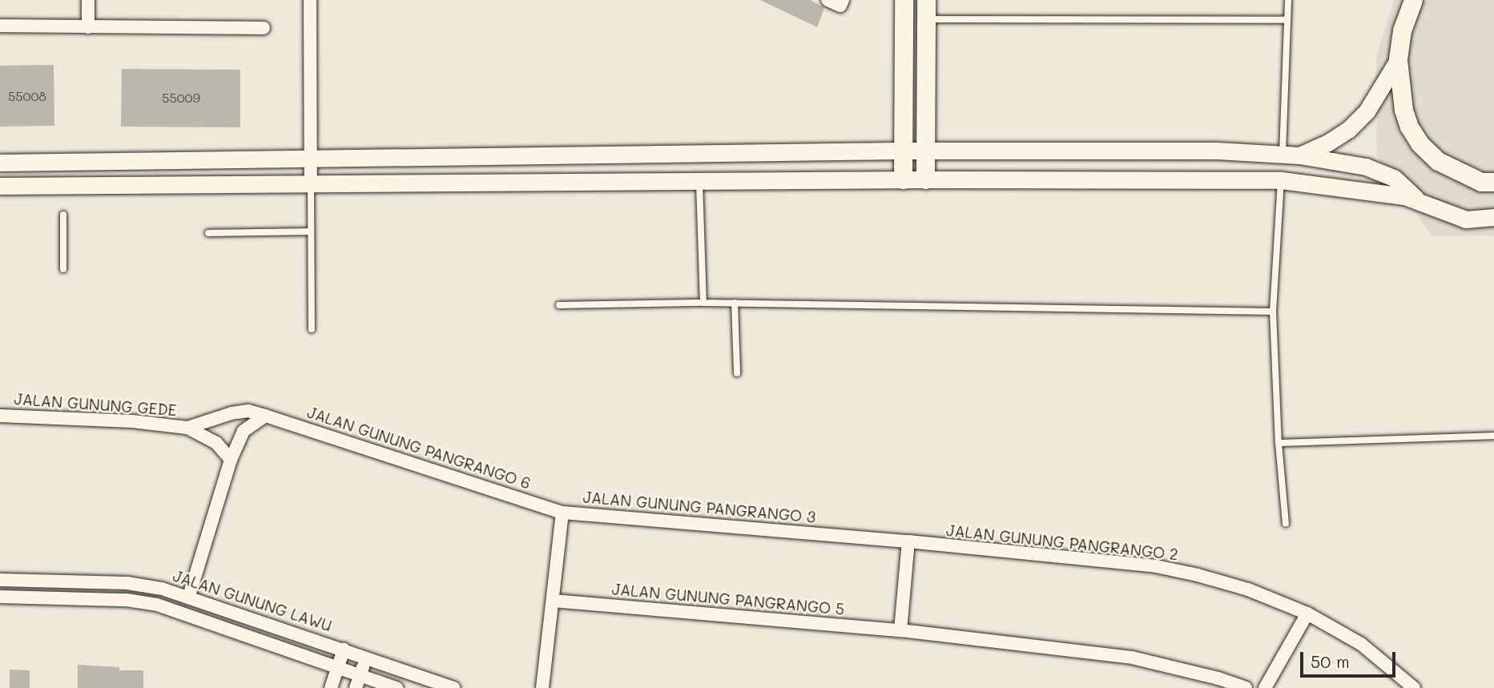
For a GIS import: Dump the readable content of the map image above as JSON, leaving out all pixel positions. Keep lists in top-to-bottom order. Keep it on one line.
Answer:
{"streets":{"street":["JALAN GUNUNG GEDE","JALAN GUNUNG PANGRANGO 6","JALAN GUNUNG PANGRANGO 3","JALAN GUNUNG PANGRANGO 2","JALAN GUNUNG PANGRANGO 5","JALAN GUNUNG LAWU"]},"crossings":[["JALAN GUNUNG GEDE","JALAN GUNUNG PANGRANGO 6"],["JALAN GUNUNG PANGRANGO 6","JALAN GUNUNG PANGRANGO 3"],["JALAN GUNUNG PANGRANGO 3","JALAN GUNUNG PANGRANGO 2"],["JALAN GUNUNG PANGRANGO 3","JALAN GUNUNG PANGRANGO 5"]],"house_numbers":["55008","55009"],"scale_bar":"50 m"}
